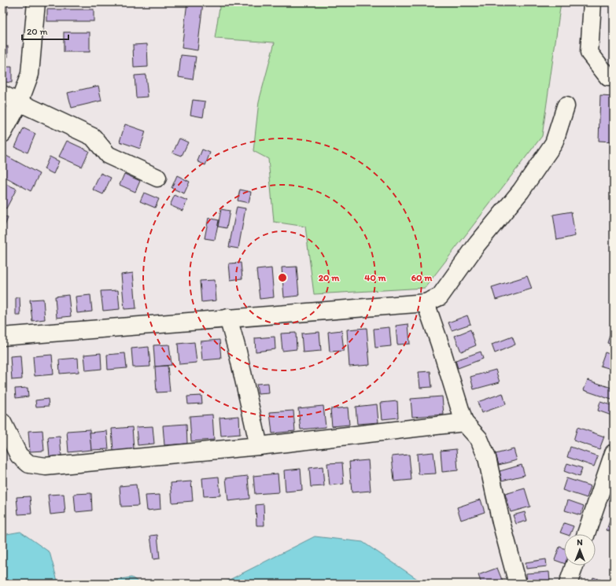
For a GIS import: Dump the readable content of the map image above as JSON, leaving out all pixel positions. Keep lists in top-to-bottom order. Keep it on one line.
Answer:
{"scale_bar":"20 m","north":"top","rings":["20 m","40 m","60 m"]}
